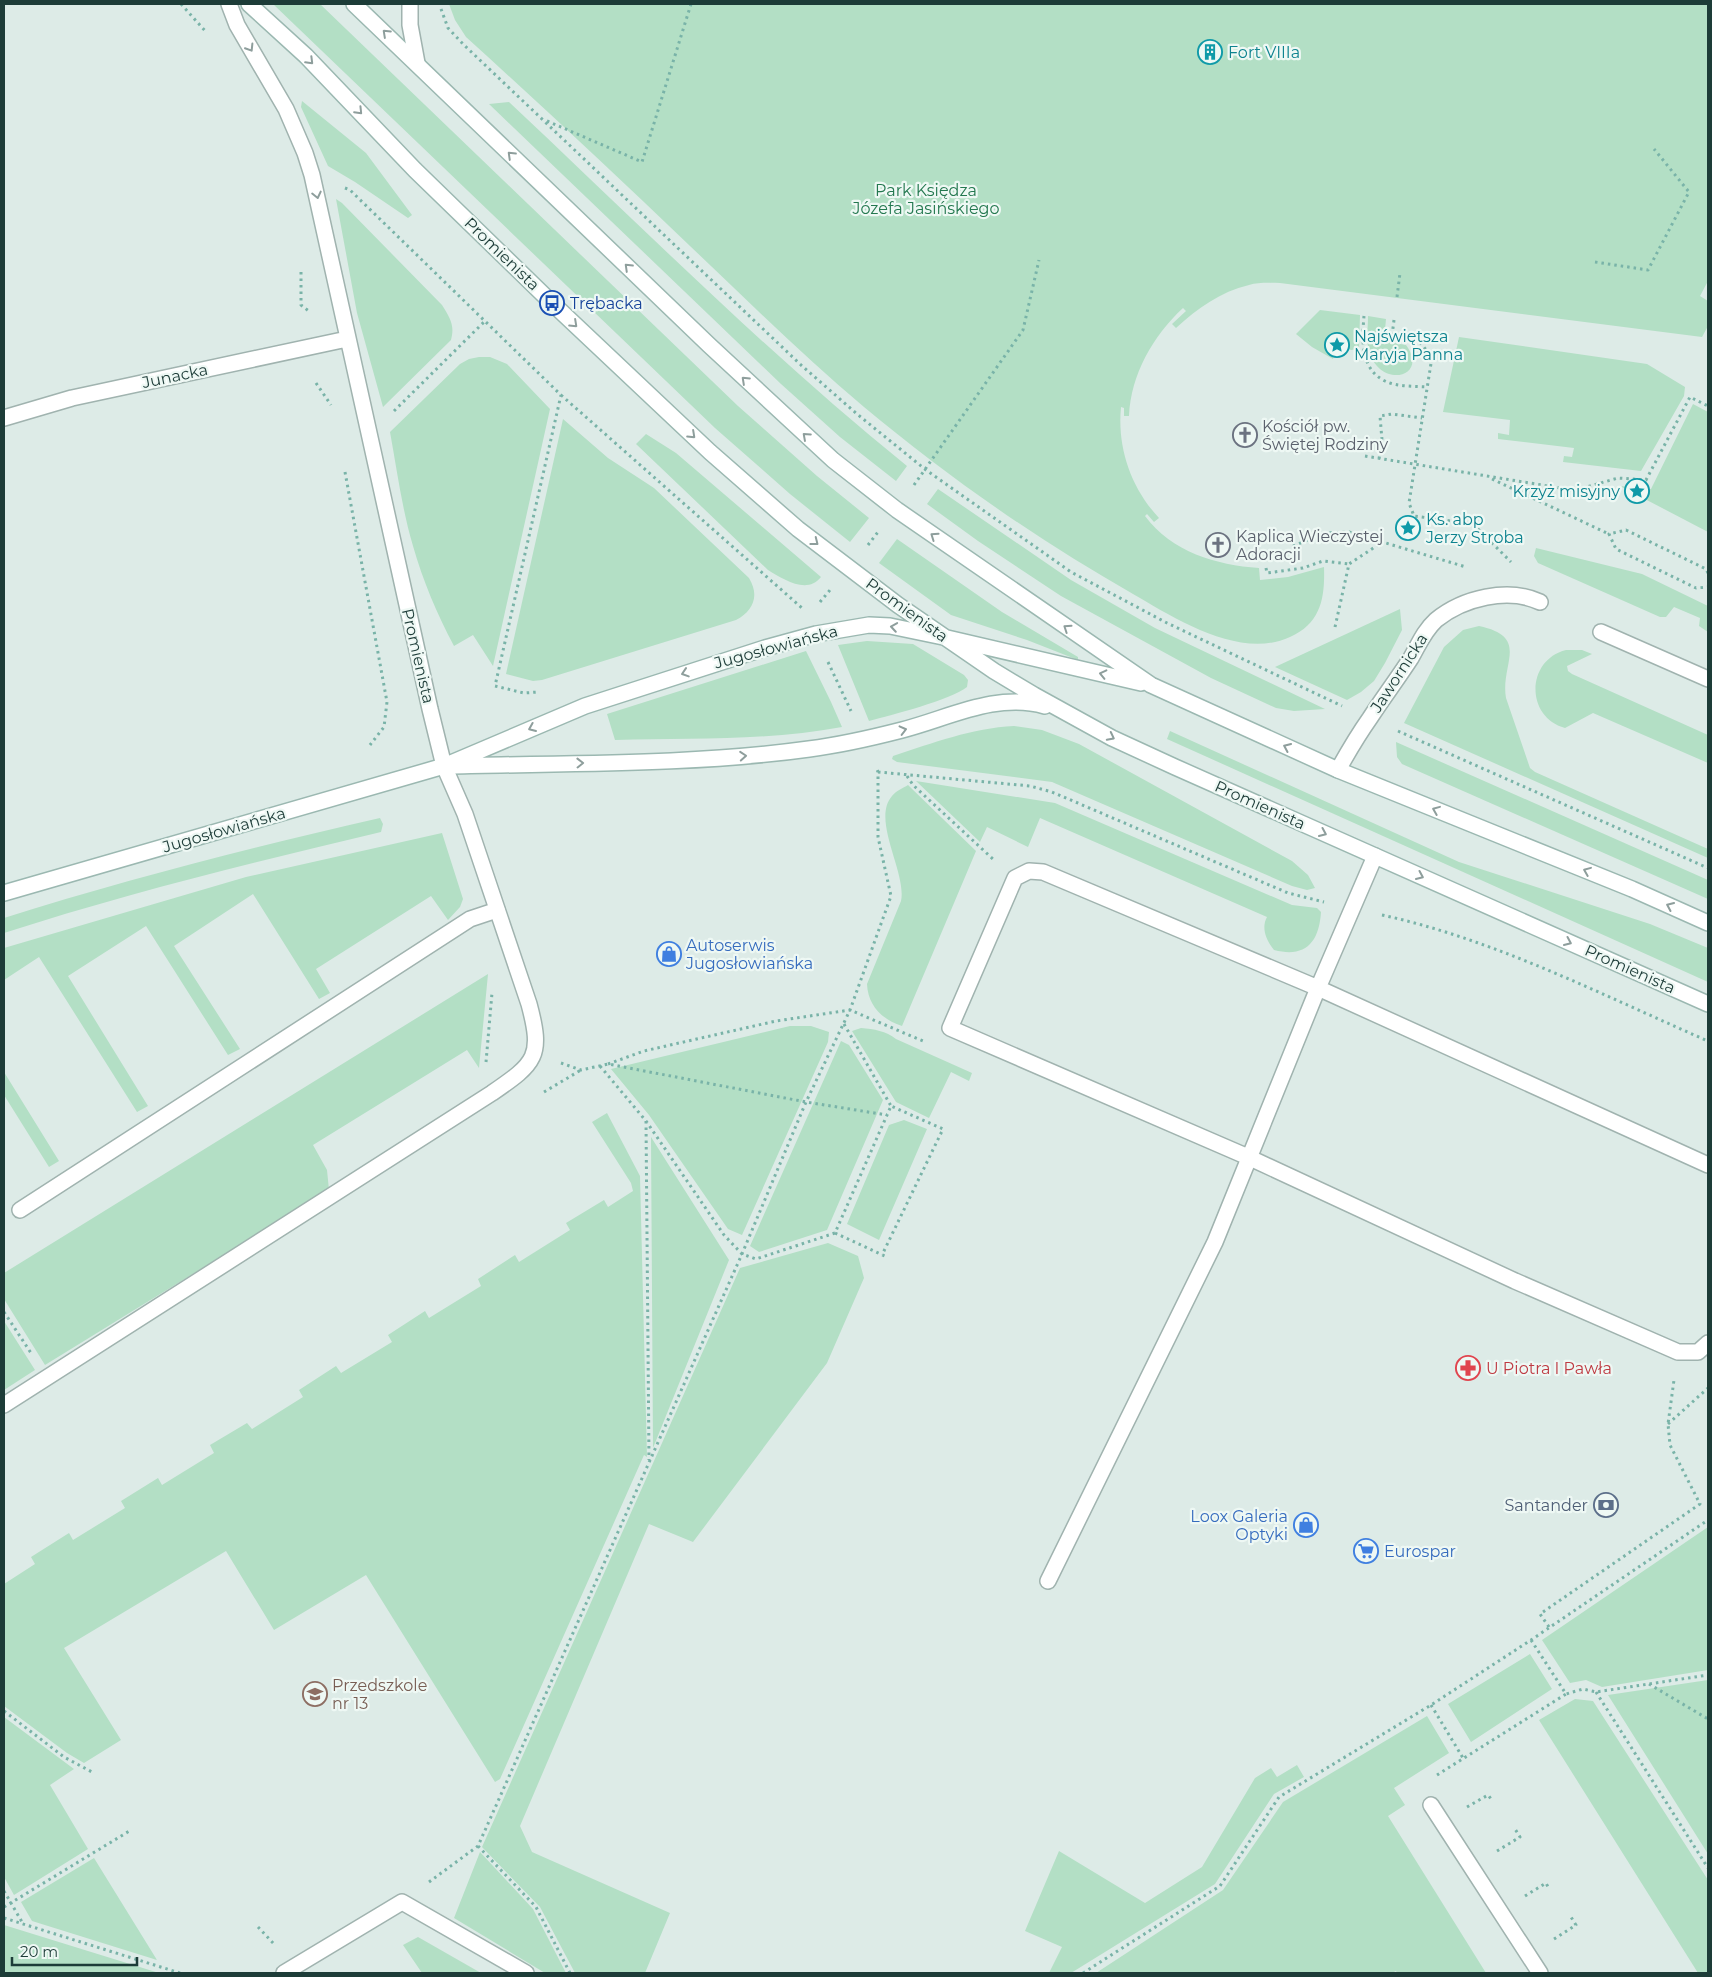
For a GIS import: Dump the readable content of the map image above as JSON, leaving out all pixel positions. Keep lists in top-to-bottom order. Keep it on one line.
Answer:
{"streets":{"street":["Promienista","Junacka","Jugosłowiańska","Jawornicka"]},"crossings":[["Promienista","Junacka"],["Promienista","Jugosłowiańska"]],"parks":["Park Księdza Józefa Jasińskiego"],"places":{"building":["Fort VIIIa"],"bus stop":["Trębacka"],"place":["Najświętsza Maryja Panna","Krzyż misyjny","Ks. abp Jerzy Stroba"],"church":["Kościół pw. Świętej Rodziny","Kaplica Wieczystej Adoracji"],"shop":["Autoserwis Jugosłowiańska","Loox Galeria Optyki"],"pharmacy":["U Piotra I Pawła"],"bank":["Santander"],"supermarket":["Eurospar"],"school or university":["Przedszkole nr 13"]},"scale_bar":"20 m"}
